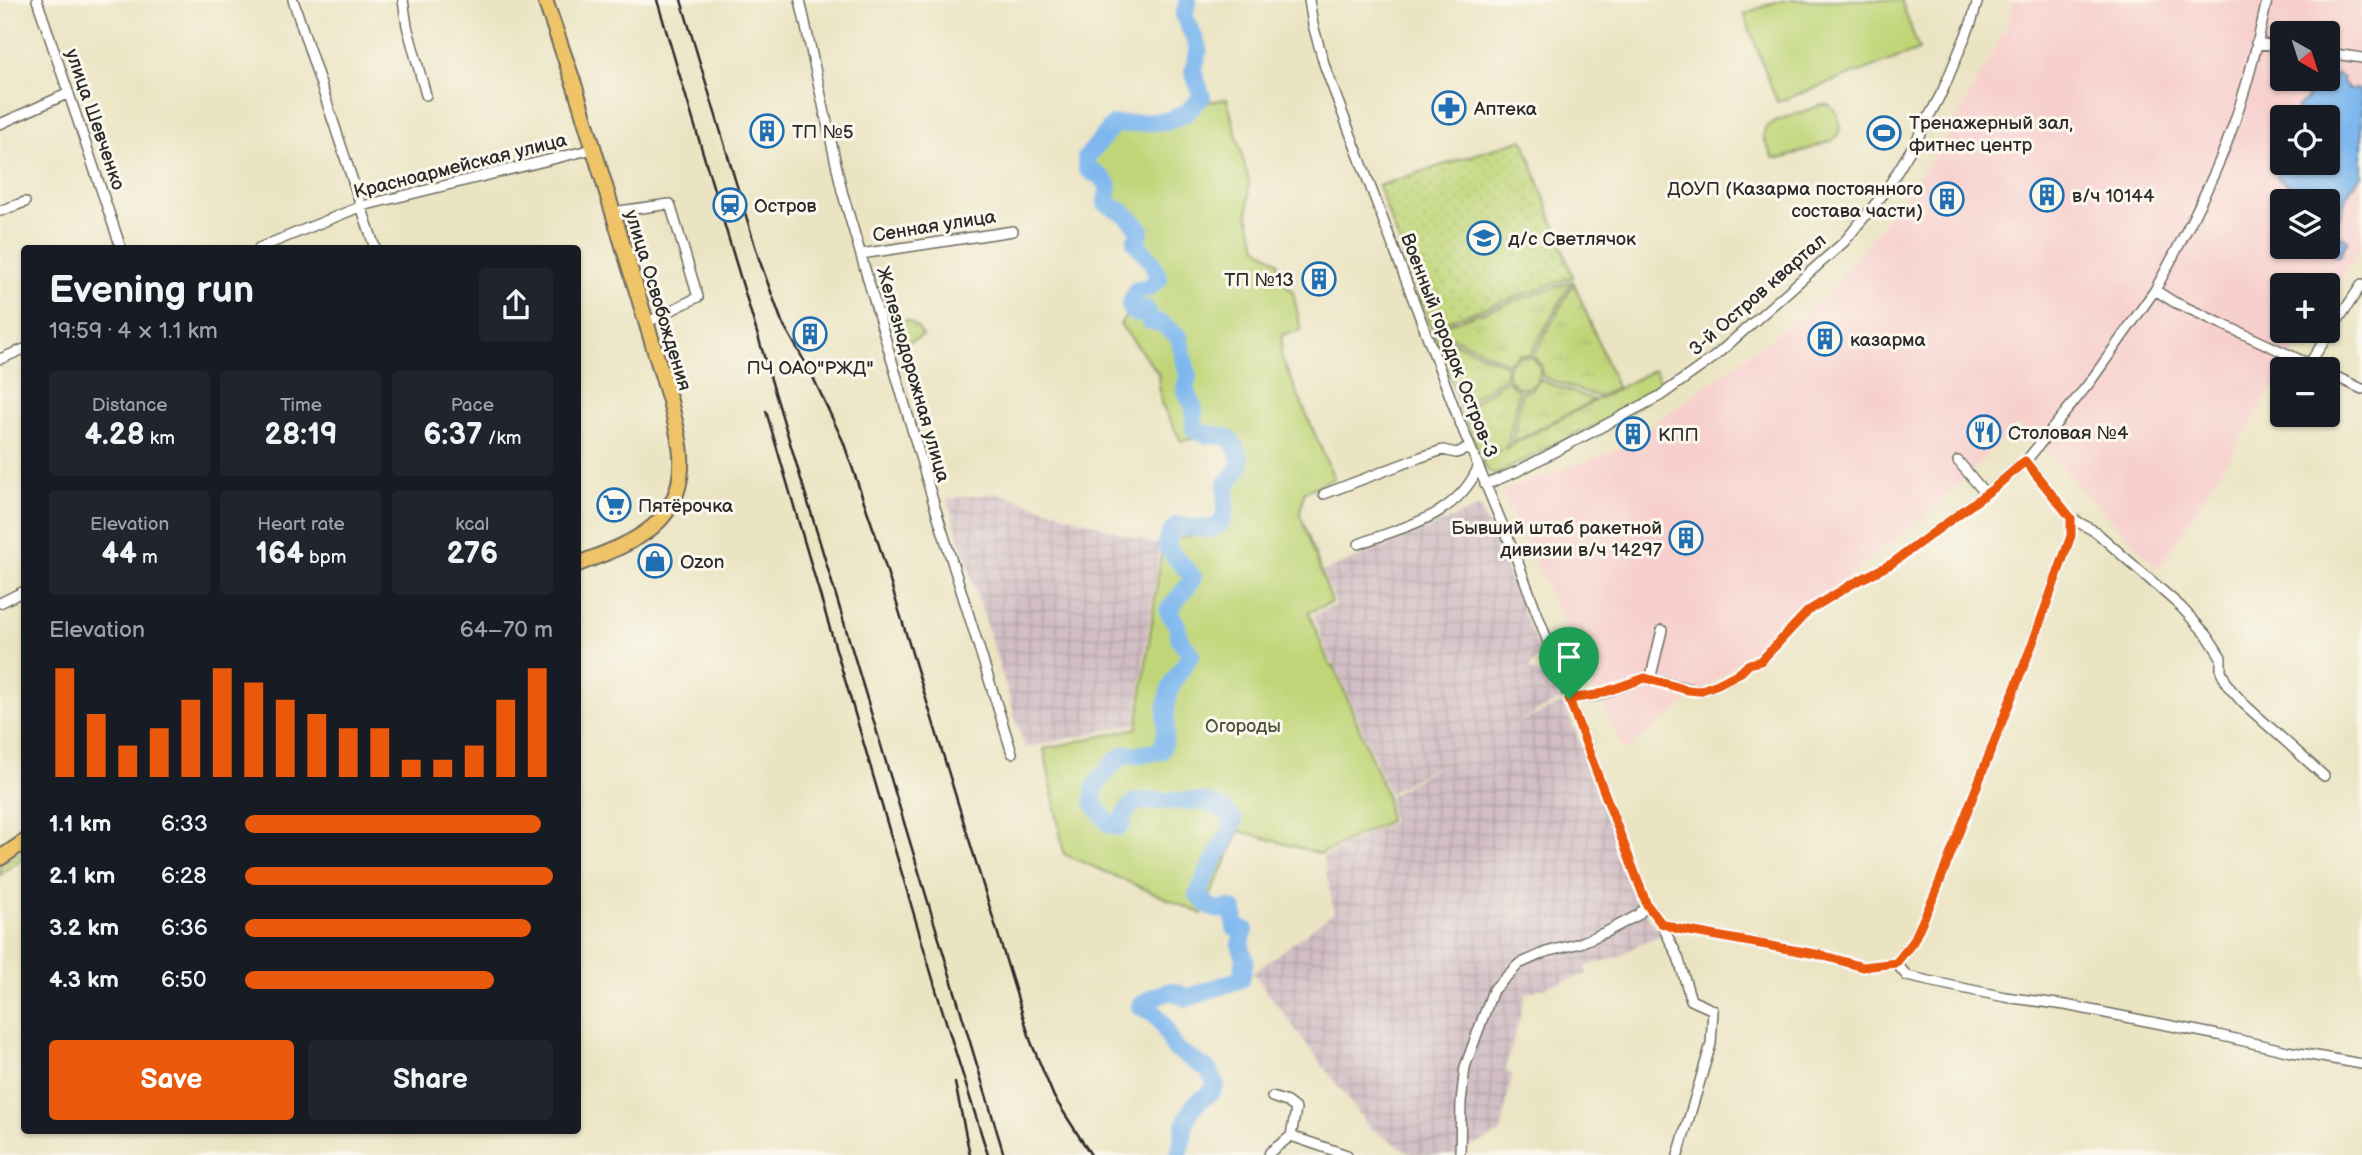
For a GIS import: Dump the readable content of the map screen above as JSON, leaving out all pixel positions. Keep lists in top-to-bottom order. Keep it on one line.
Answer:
{"streets":{"main road":["улица Освобождения"],"street":["улица Шевченко","Красноармейская улица","Сенная улица","3-й Остров квартал","Военный городок Остров-3","Железнодорожная улица"]},"crossings":[["Красноармейская улица","улица Освобождения"],["Сенная улица","Железнодорожная улица"],["3-й Остров квартал","Военный городок Остров-3"]],"parks":["Огороды"],"places":{"pharmacy":["Аптека"],"building":["ТП №5","в/ч 10144","ДОУП (Казарма постоянного состава части)","ТП №13","ПЧ ОАО\"РЖД\"","казарма","КПП","Бывший штаб ракетной дивизии в/ч 14297"],"sports":["Тренажерный зал, фитнес центр"],"station":["Остров"],"school or university":["д/с Светлячок"],"restaurant":["Столовая №4"],"supermarket":["Пятёрочка"],"shop":["Ozon"]},"north":"bottom right","page":{"map_buttons":["+","−"],"heading":["Evening run","19:59 · 4 × 1.1 km"],"stats":[["Distance","4.28 km"],["Time","28:19"],["Pace","6:37 /km"],["Elevation","44 m"],["Heart rate","164 bpm"],["kcal","276"]],"chart":["Elevation","64–70 m"],"list":[{"name":"1.1 km","note":"6:33"},{"name":"2.1 km","note":"6:28"},{"name":"3.2 km","note":"6:36"},{"name":"4.3 km","note":"6:50"}],"buttons":["Save","Share"]}}
